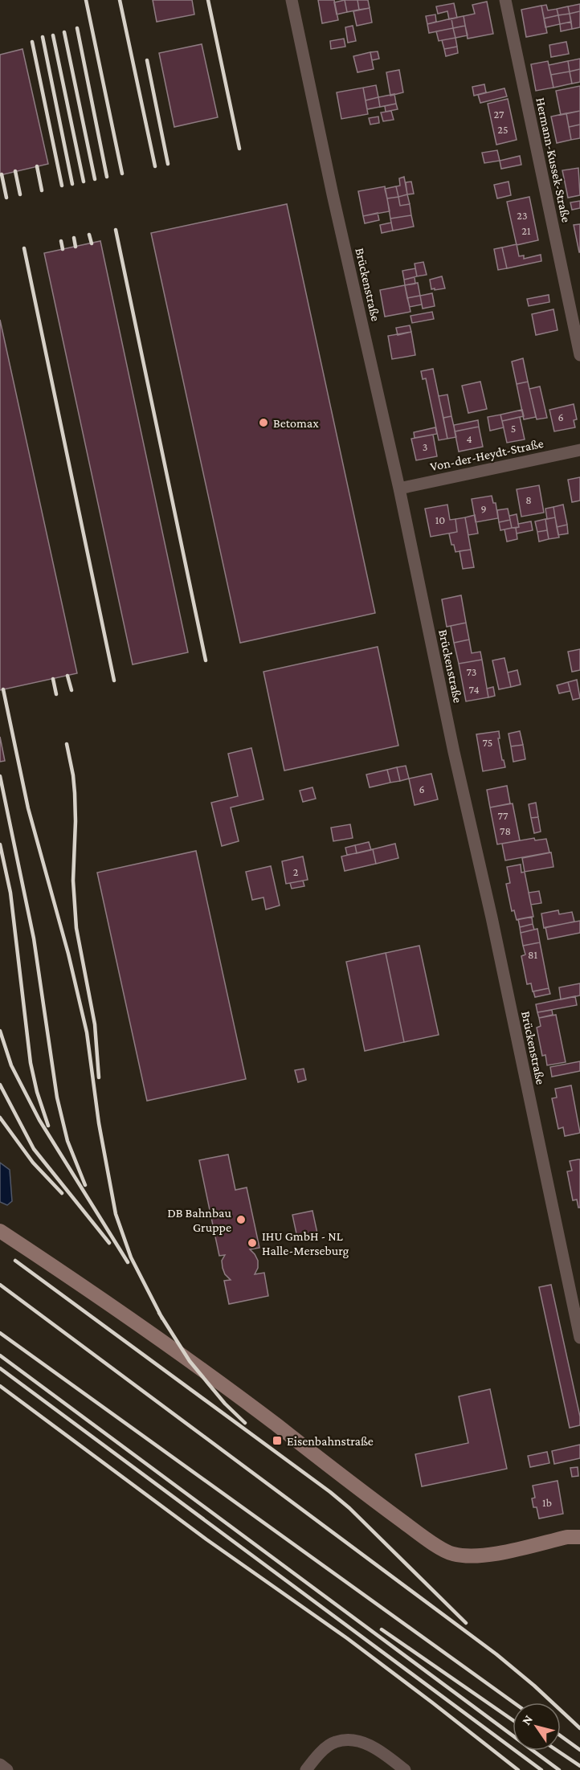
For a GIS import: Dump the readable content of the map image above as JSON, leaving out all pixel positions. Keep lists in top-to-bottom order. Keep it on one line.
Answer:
{"streets":{"street":["Hermann-Kussek-Straße","Brückenstraße","Von-der-Heydt-Straße"]},"crossings":[["Brückenstraße","Von-der-Heydt-Straße"]],"places":{"other":["Betomax","DB Bahnbau Gruppe","IHU GmbH - NL Halle-Merseburg"],"transit":["Eisenbahnstraße"]},"house_numbers":["27","25","23","21","6","5","4","3","8","9","10","73","74","75","6","77","78","2","81","1b"],"north":"top left"}
